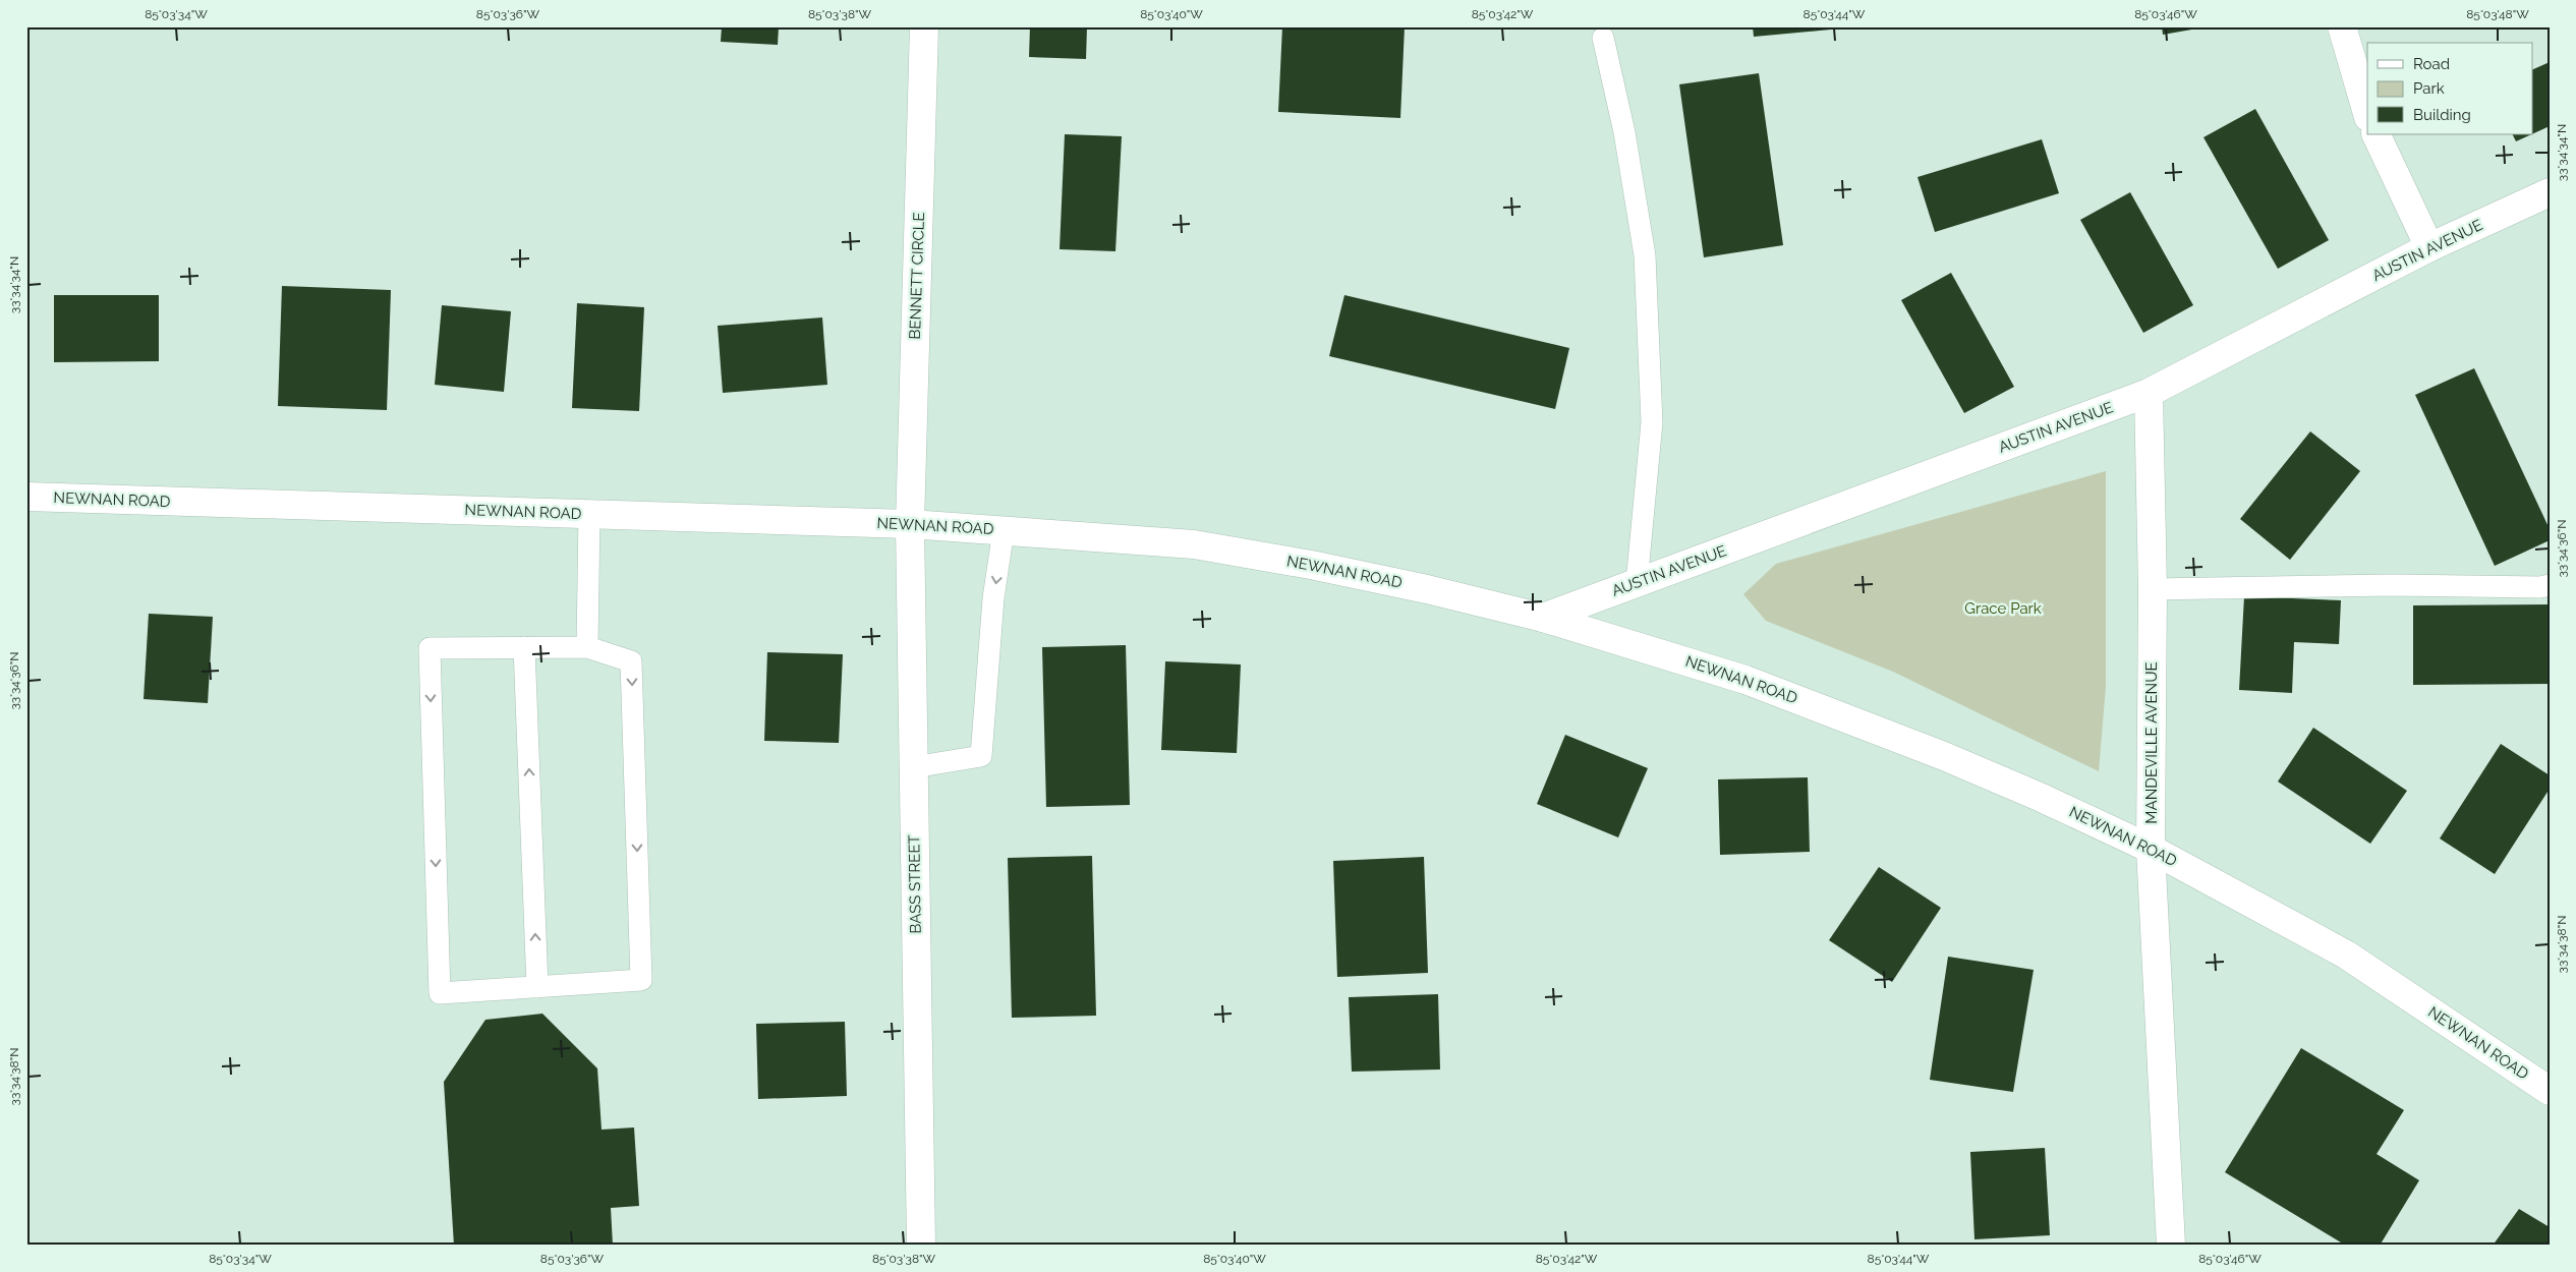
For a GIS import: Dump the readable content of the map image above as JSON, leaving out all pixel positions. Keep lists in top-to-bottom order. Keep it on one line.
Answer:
{"streets":{"street":["AUSTIN AVENUE","BENNETT CIRCLE","NEWNAN ROAD","MANDEVILLE AVENUE","BASS STREET"]},"crossings":[["AUSTIN AVENUE","NEWNAN ROAD"],["AUSTIN AVENUE","MANDEVILLE AVENUE"],["BENNETT CIRCLE","NEWNAN ROAD"],["BENNETT CIRCLE","BASS STREET"],["NEWNAN ROAD","MANDEVILLE AVENUE"],["NEWNAN ROAD","BASS STREET"]],"parks":["Grace Park"],"legend":["Road","Park","Building"],"coordinates":["85°03'34\"W","85°03'36\"W","85°03'38\"W","85°03'40\"W","85°03'42\"W","85°03'44\"W","85°03'46\"W","85°03'48\"W","33°34'34\"N","33°34'36\"N","33°34'38\"N"]}
